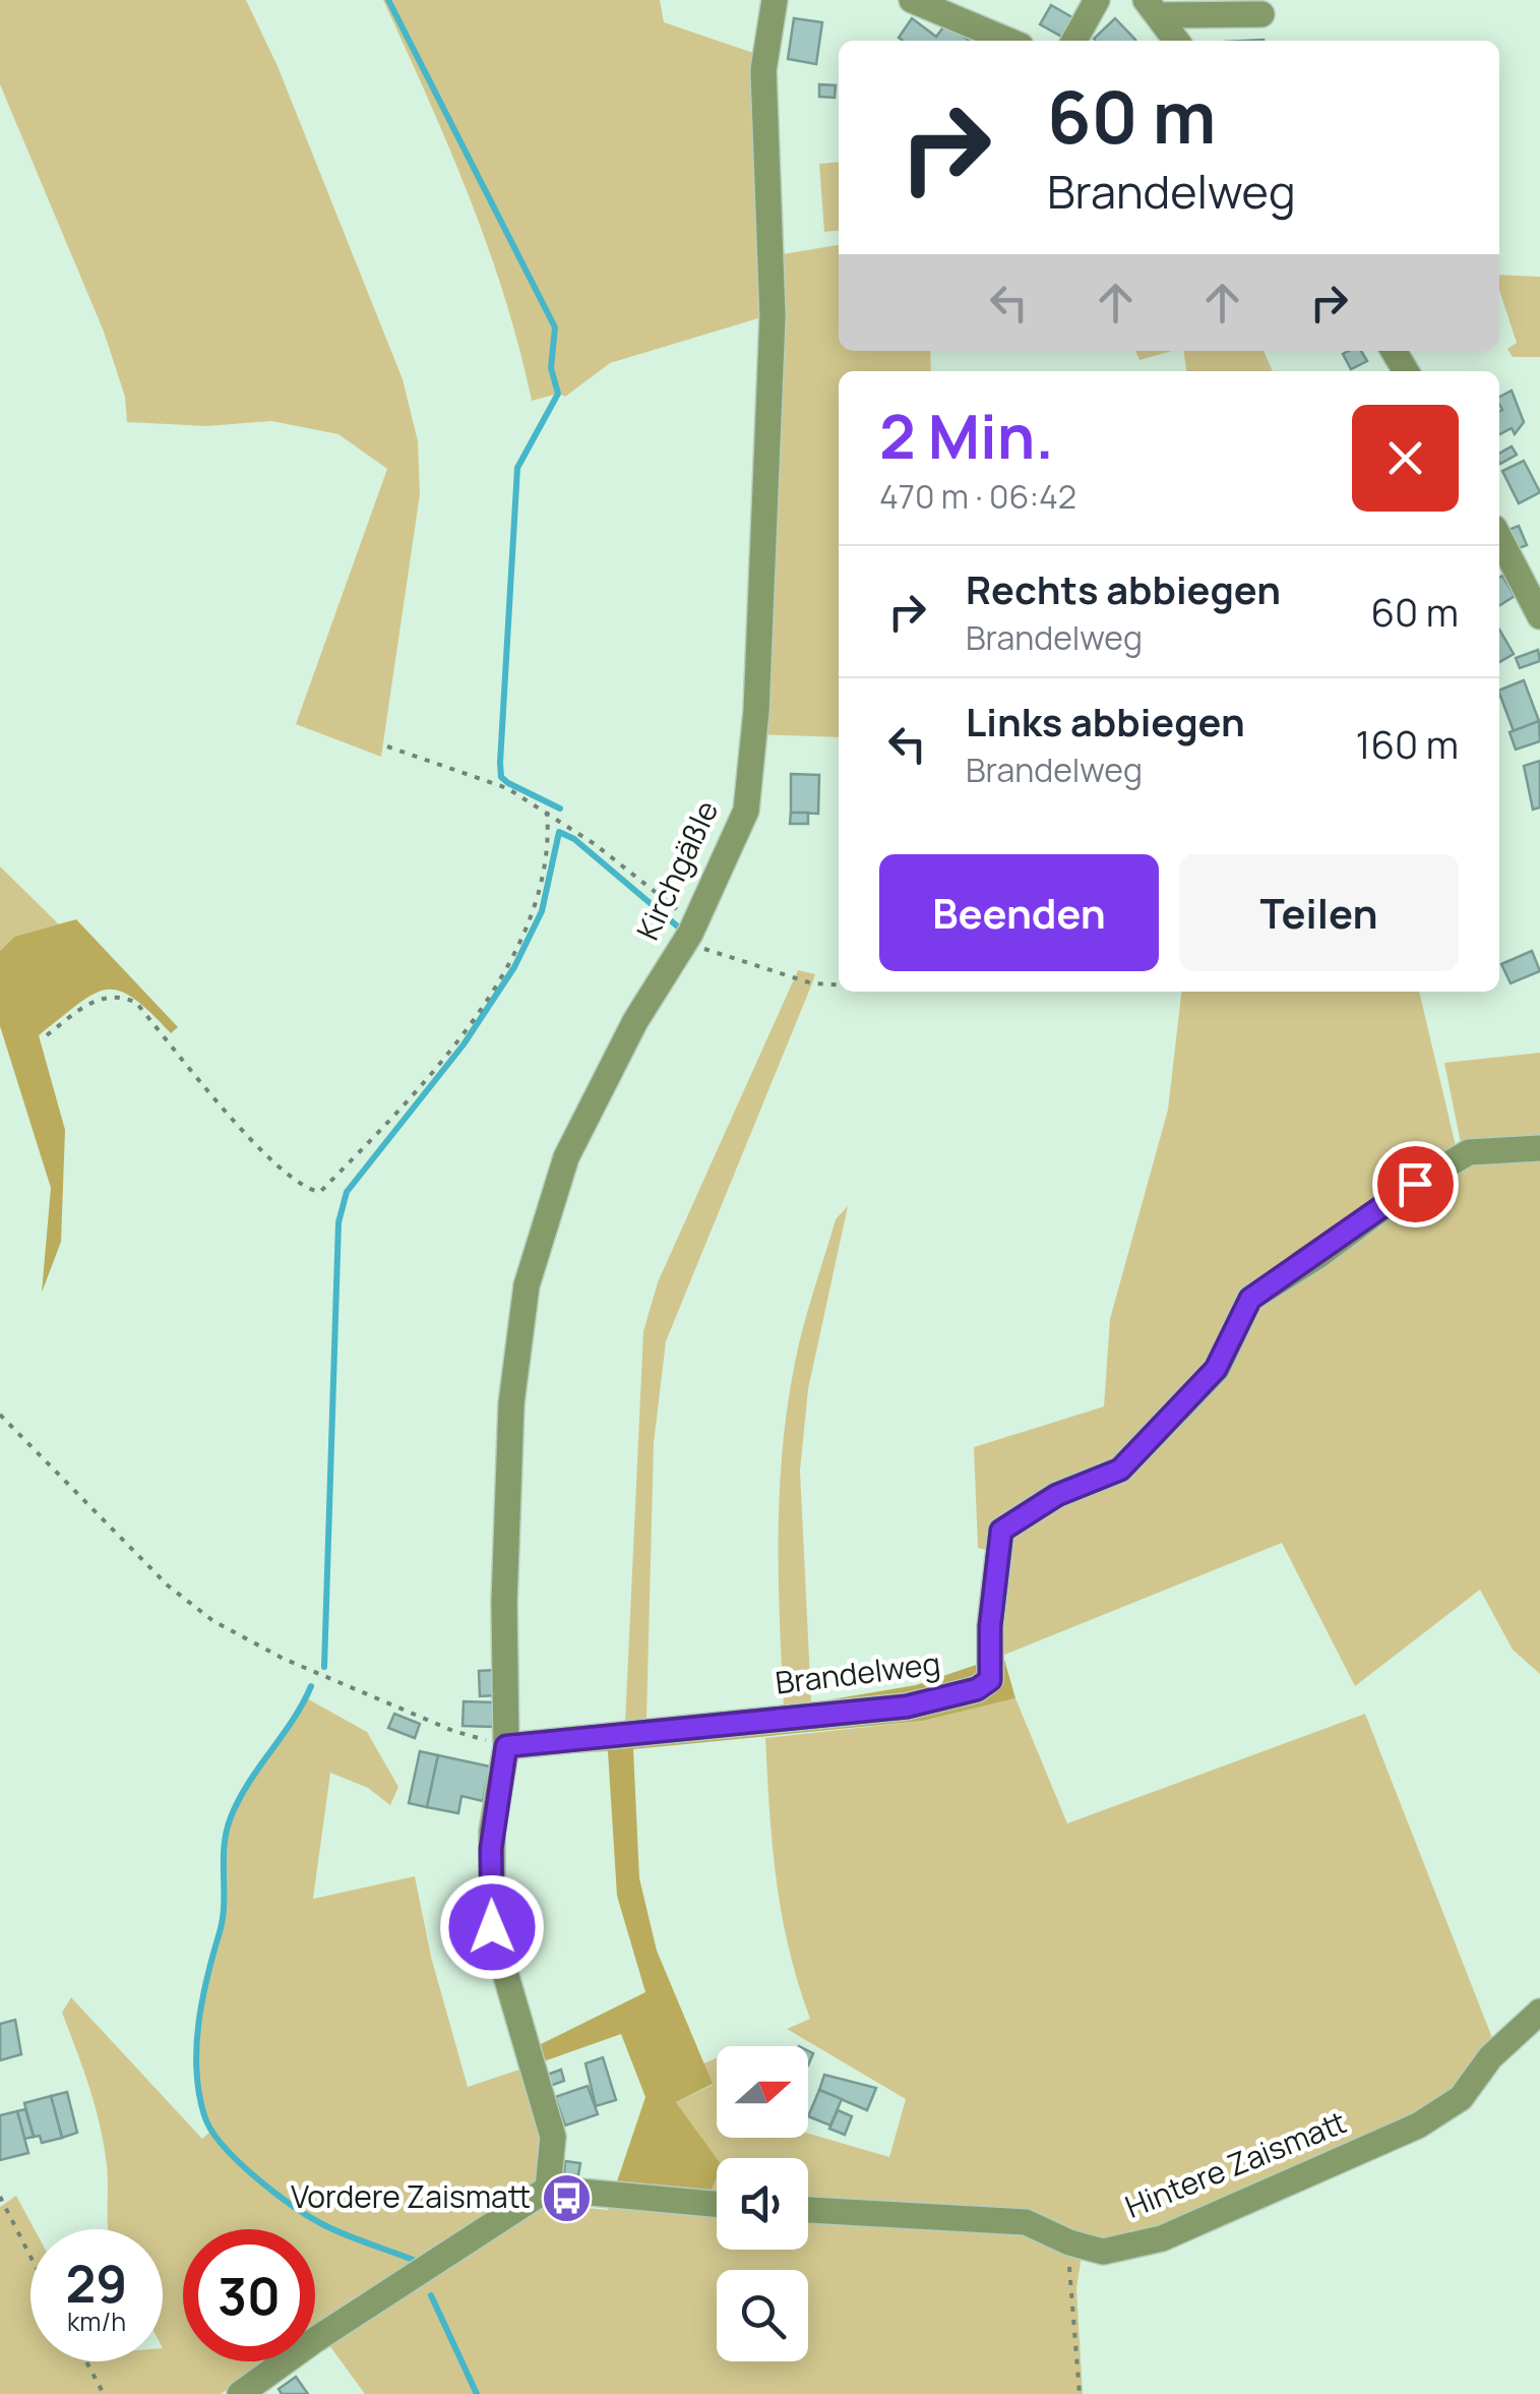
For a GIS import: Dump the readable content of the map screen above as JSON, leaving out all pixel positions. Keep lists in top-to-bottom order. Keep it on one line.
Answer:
{"streets":{"street":["Kirchgäßle","Brandelweg","Hintere Zaismatt"]},"crossings":[["Kirchgäßle","Brandelweg"]],"places":{"bus stop":["Vordere Zaismatt"]},"north":"right","page":{"turn":["60 m","Brandelweg"],"heading":["2 Min.","470 m · 06:42"],"list":[{"name":"Rechts abbiegen","note":"Brandelweg","value":"60 m"},{"name":"Links abbiegen","note":"Brandelweg","value":"160 m"}],"buttons":["Beenden","Teilen"],"speed":"29 km/h","limit":"30"}}
